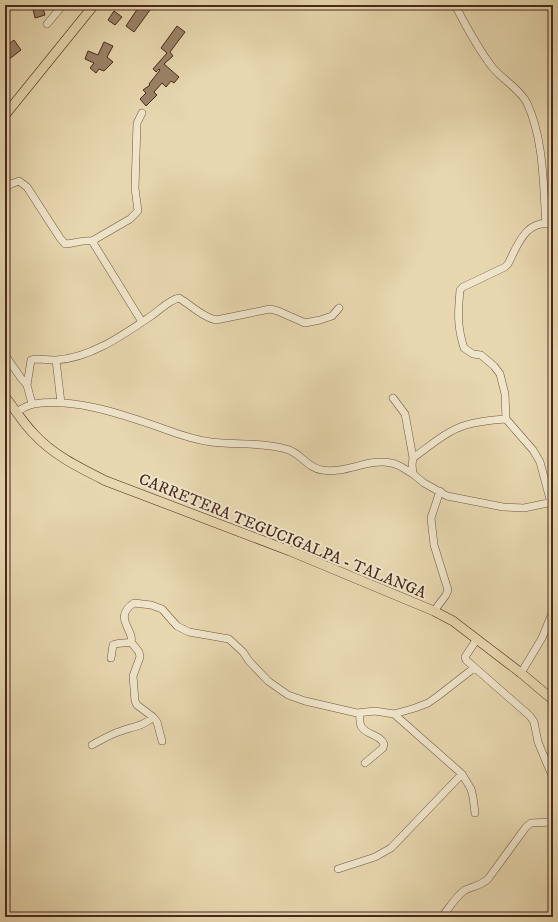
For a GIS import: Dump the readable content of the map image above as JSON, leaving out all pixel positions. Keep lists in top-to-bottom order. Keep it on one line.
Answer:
{"streets":{"main road":["CARRETERA TEGUCIGALPA - TALANGA"]}}
